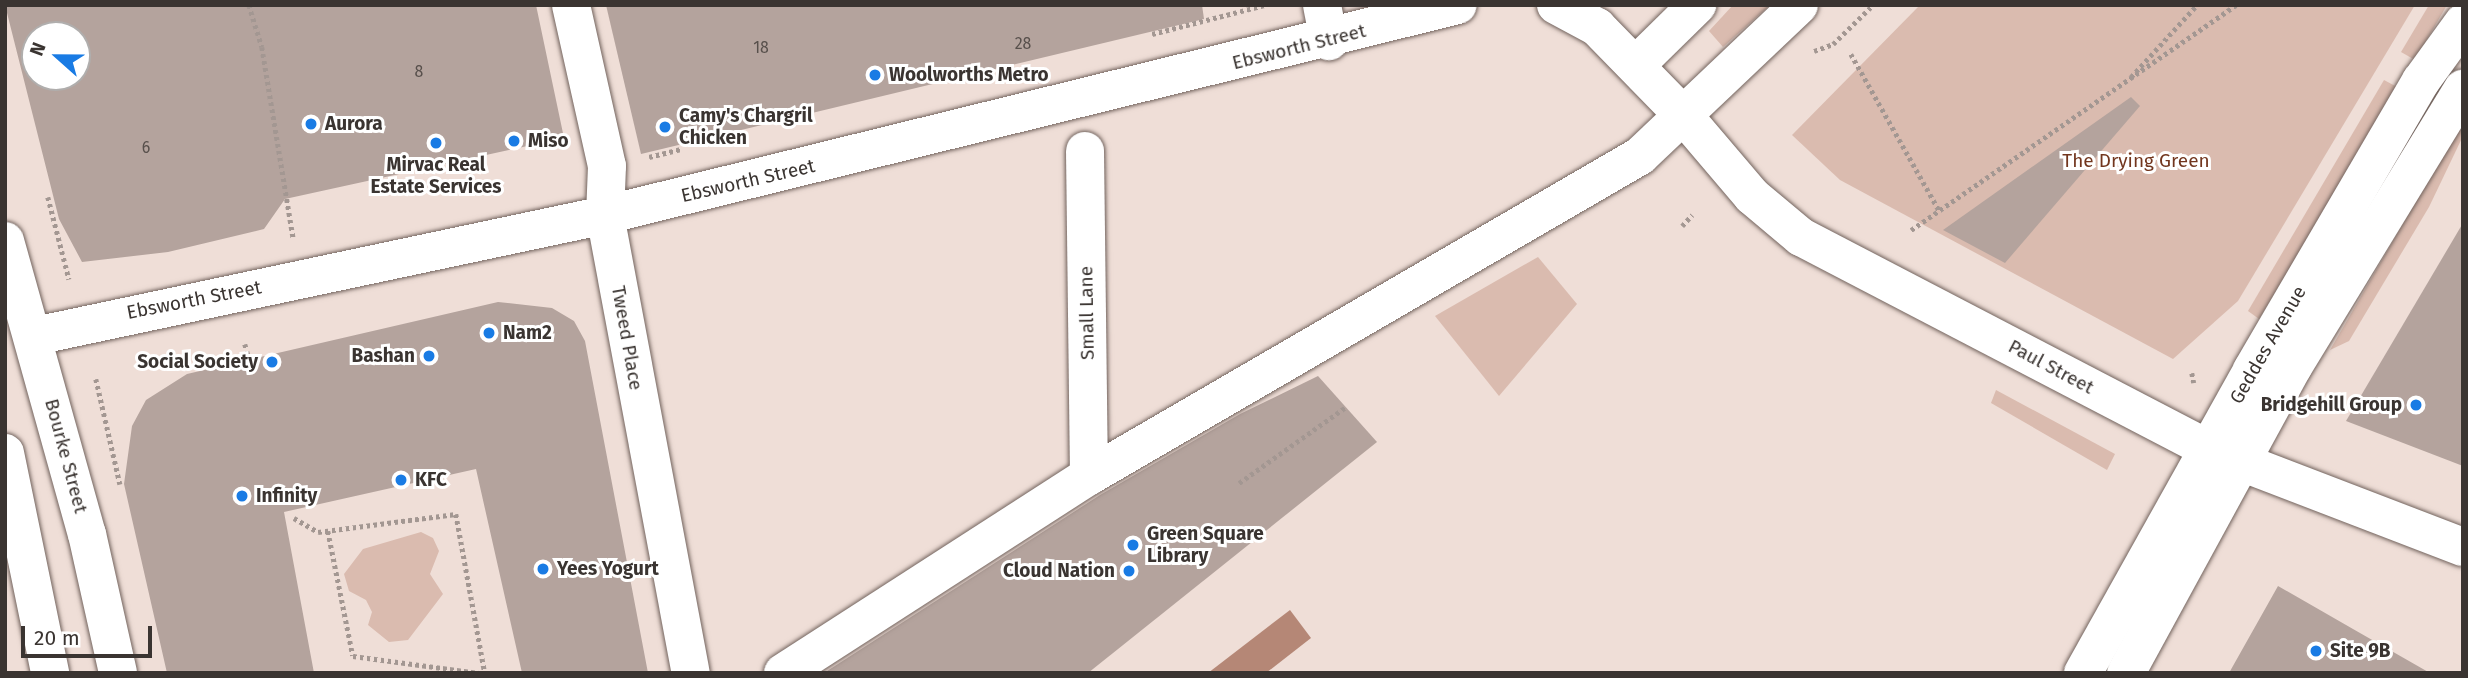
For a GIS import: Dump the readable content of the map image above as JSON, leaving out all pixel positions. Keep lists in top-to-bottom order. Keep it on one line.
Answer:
{"streets":{"street":["Ebsworth Street","Small Lane","Tweed Place","Geddes Avenue","Paul Street","Bourke Street"]},"crossings":[["Ebsworth Street","Tweed Place"],["Ebsworth Street","Bourke Street"],["Geddes Avenue","Paul Street"]],"parks":["The Drying Green"],"places":["Woolworths Metro","Aurora","Camy's Chargril Chicken","Miso","Mirvac Real Estate Services","Nam2","Bashan","Social Society","Bridgehill Group","KFC","Infinity","Green Square Library","Yees Yogurt","Cloud Nation","Site 9B"],"house_numbers":["28","18","8","6"],"scale_bar":"20 m","north":"left"}
